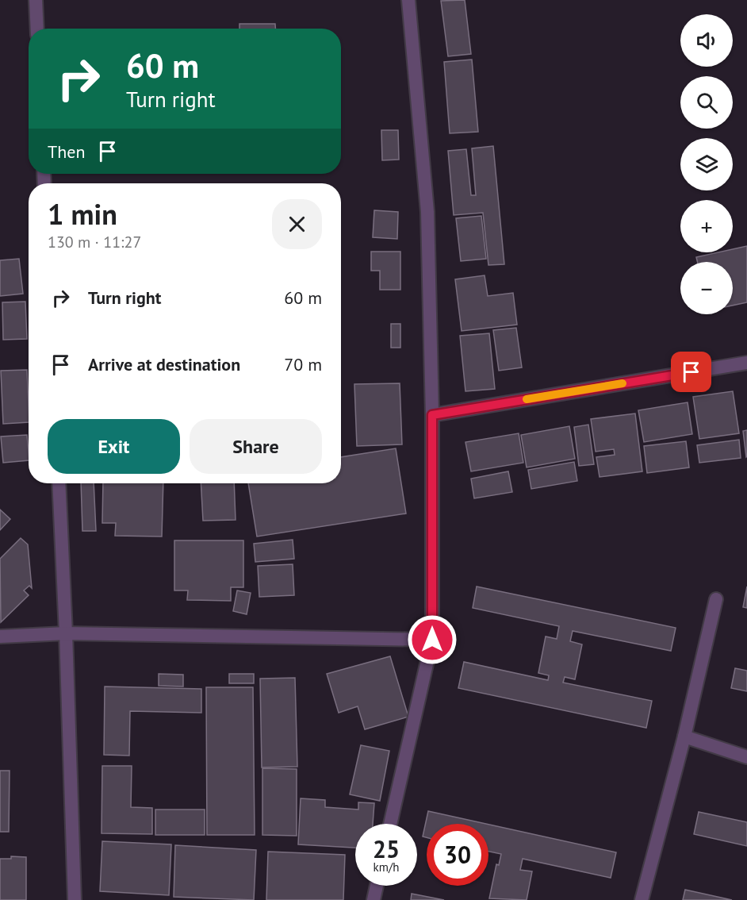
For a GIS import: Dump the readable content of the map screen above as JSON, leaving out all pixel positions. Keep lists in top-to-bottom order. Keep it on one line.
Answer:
{"page":{"map_buttons":["+","−"],"turn":["60 m","Turn right"],"then":"Then","heading":["1 min","130 m · 11:27"],"list":[{"name":"Turn right","value":"60 m"},{"name":"Arrive at destination","value":"70 m"}],"buttons":["Exit","Share"],"speed":"25 km/h","limit":"30"}}
